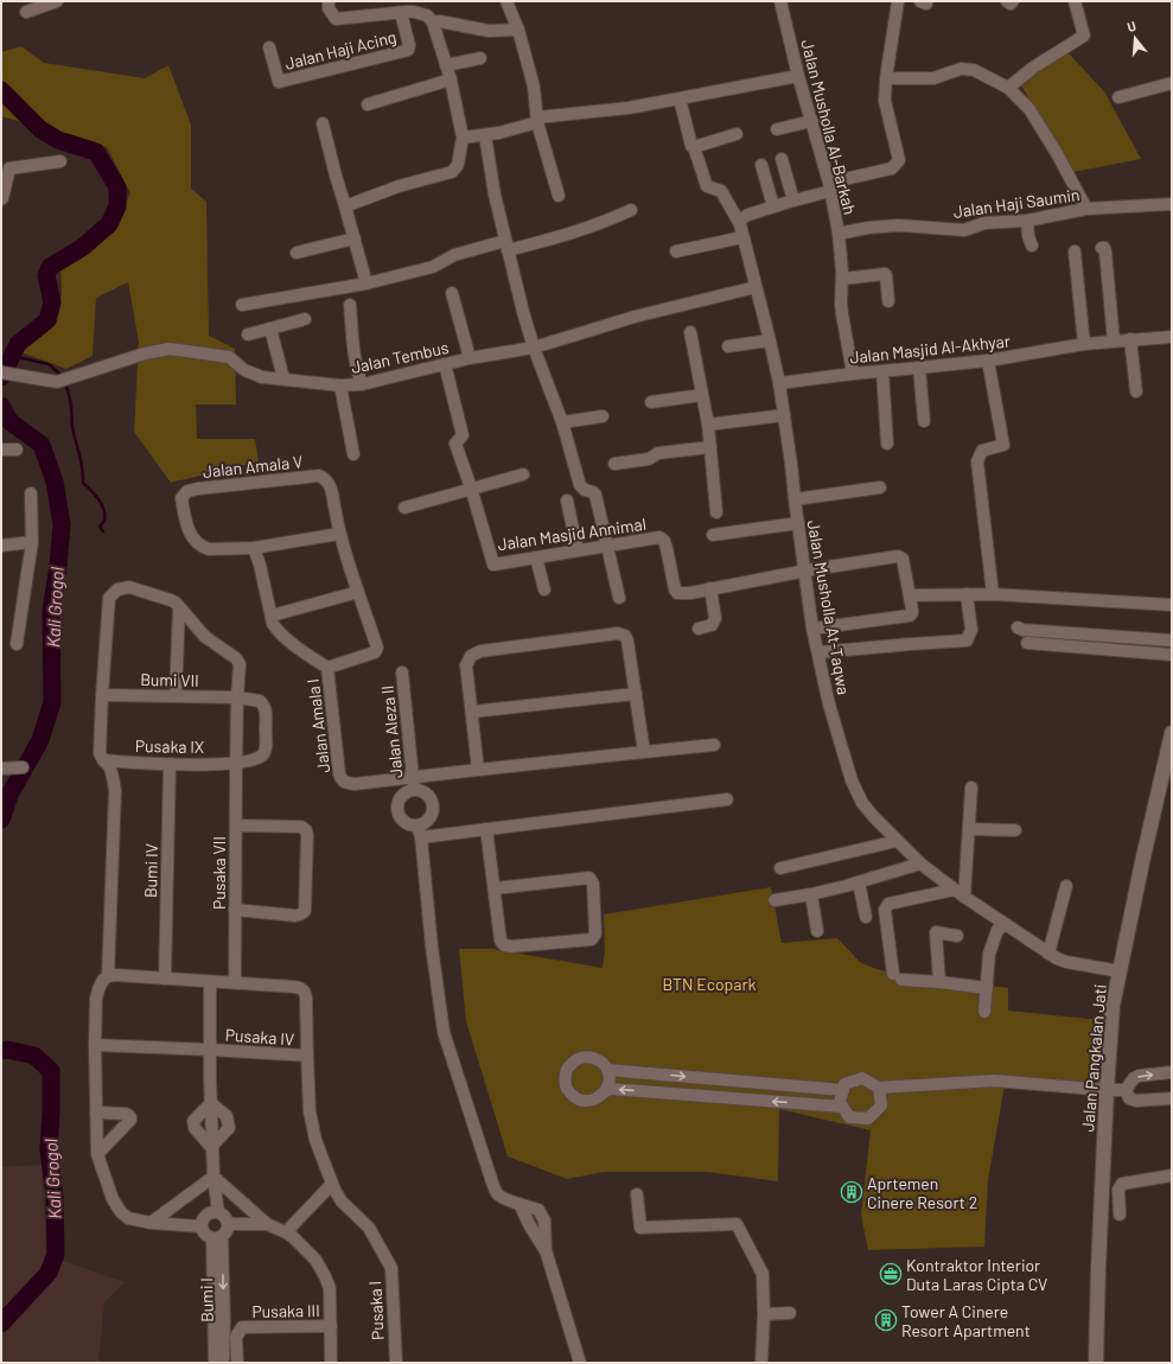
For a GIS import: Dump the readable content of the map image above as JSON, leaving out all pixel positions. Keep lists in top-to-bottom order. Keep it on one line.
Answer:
{"streets":{"main road":["Jalan Pangkalan Jati"],"street":["Jalan Haji Acing","Jalan Musholla Al-Barkah","Jalan Haji Saumin","Jalan Masjid Al-Akhyar","Jalan Tembus","Jalan Amala V","Jalan Masjid Annimal","Jalan Musholla At-Taqwa","Bumi VII","Jalan Amala I","Jalan Aleza II","Pusaka IX","Bumi IV","Pusaka VII","Pusaka IV","Bumi I","Pusaka III","Pusaka I"]},"crossings":[["Jalan Musholla Al-Barkah","Jalan Haji Saumin"],["Jalan Musholla Al-Barkah","Jalan Masjid Al-Akhyar"],["Jalan Masjid Al-Akhyar","Jalan Musholla At-Taqwa"],["Jalan Tembus","Jalan Musholla At-Taqwa"],["Jalan Amala V","Jalan Amala I"],["Jalan Masjid Annimal","Jalan Musholla At-Taqwa"],["Jalan Musholla At-Taqwa","Jalan Pangkalan Jati"],["Bumi VII","Pusaka IX"],["Bumi VII","Pusaka VII"],["Jalan Amala I","Jalan Aleza II"],["Pusaka IX","Bumi IV"],["Pusaka IX","Pusaka VII"],["Pusaka VII","Pusaka I"],["Pusaka IV","Pusaka I"]],"water":["Kali Grogol"],"parks":["BTN Ecopark"],"places":{"building":["Aprtemen Cinere Resort 2","Tower A Cinere Resort Apartment"],"office":["Kontraktor Interior Duta Laras Cipta CV"]},"north":"top"}
